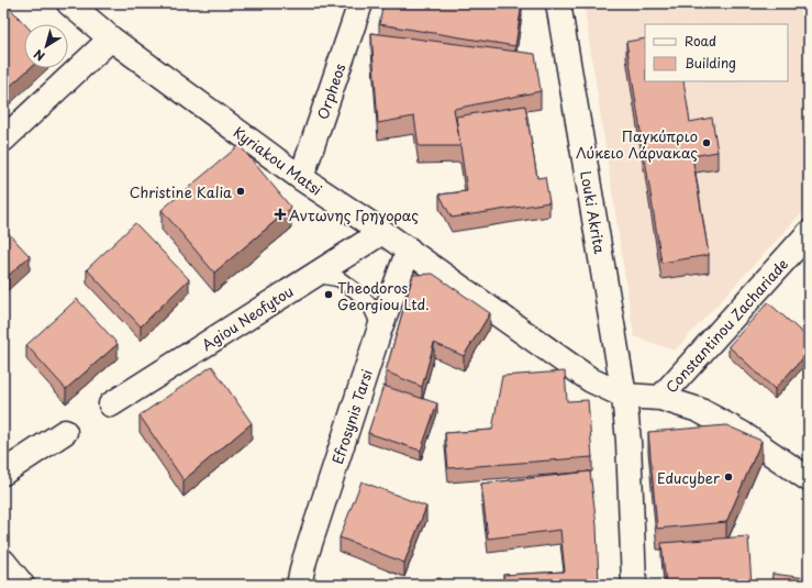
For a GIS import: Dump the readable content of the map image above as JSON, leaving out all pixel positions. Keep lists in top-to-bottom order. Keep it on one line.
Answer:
{"streets":{"street":["Orpheos","Kyriakou Matsi","Louki Akrita","Agiou Neofytou","Constantinou Zachariade","Efrosynis Tarsi"]},"crossings":[["Orpheos","Kyriakou Matsi"],["Kyriakou Matsi","Louki Akrita"],["Kyriakou Matsi","Agiou Neofytou"],["Kyriakou Matsi","Efrosynis Tarsi"]],"places":{"other":["Παγκύπριο Λύκειο Λάρνακας","Christine Kalia","Theodoros Georgiou Ltd.","Educyber"],"health":["Αντωνης Γρηγορας"]},"legend":["Road","Building"],"north":"bottom left"}
